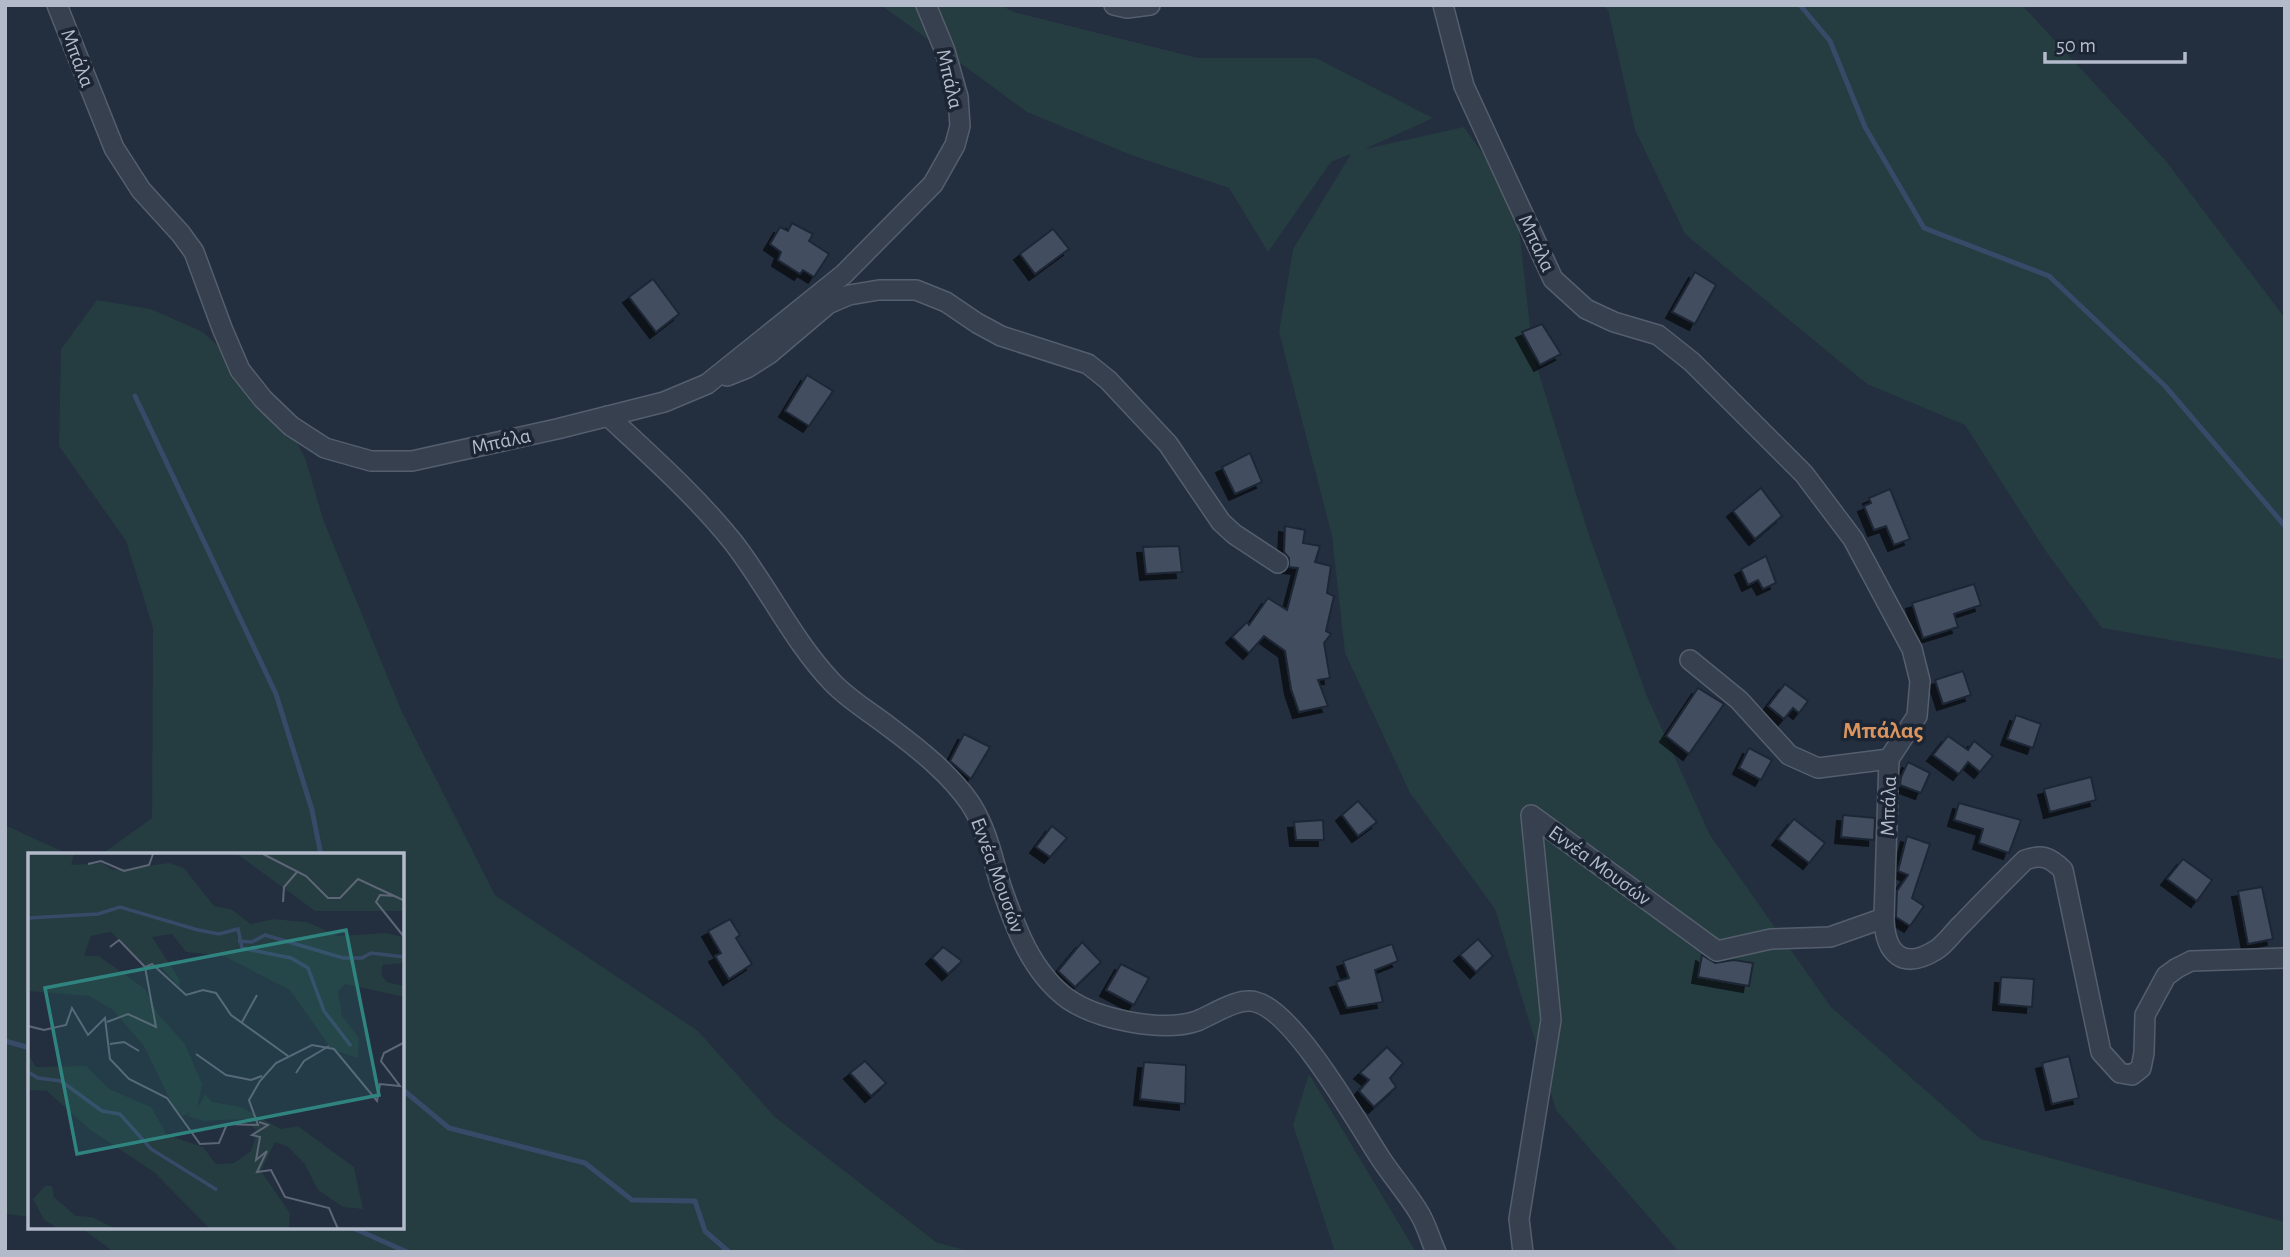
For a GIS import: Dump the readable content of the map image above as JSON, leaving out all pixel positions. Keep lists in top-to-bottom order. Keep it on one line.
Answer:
{"streets":{"street":["Μπάλα","Εννέα Μουσών"]},"crossings":[["Μπάλα","Εννέα Μουσών"]],"districts":["Μπάλας"],"scale_bar":"50 m"}
